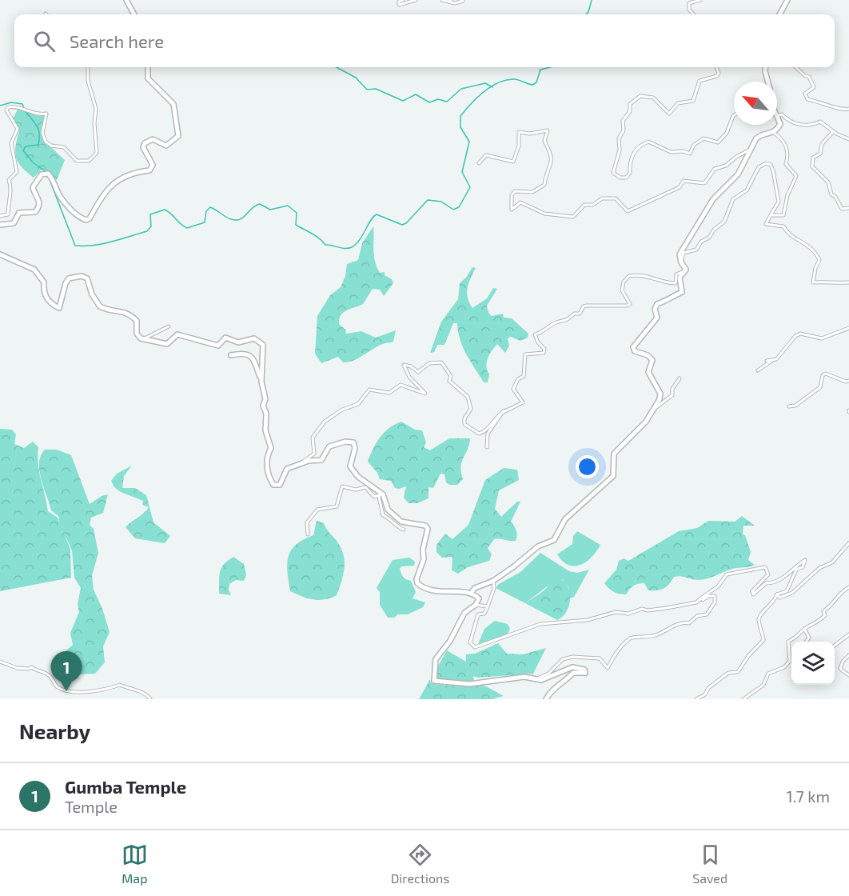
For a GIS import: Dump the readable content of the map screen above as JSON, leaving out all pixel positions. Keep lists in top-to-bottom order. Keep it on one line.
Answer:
{"north":"top left","page":{"search":"Search here","pins":"1","heading":"Nearby","list":[{"mark":"1","name":"Gumba Temple","note":"Temple","value":"1.7 km"}],"nav":["Map","Directions","Saved"]}}
